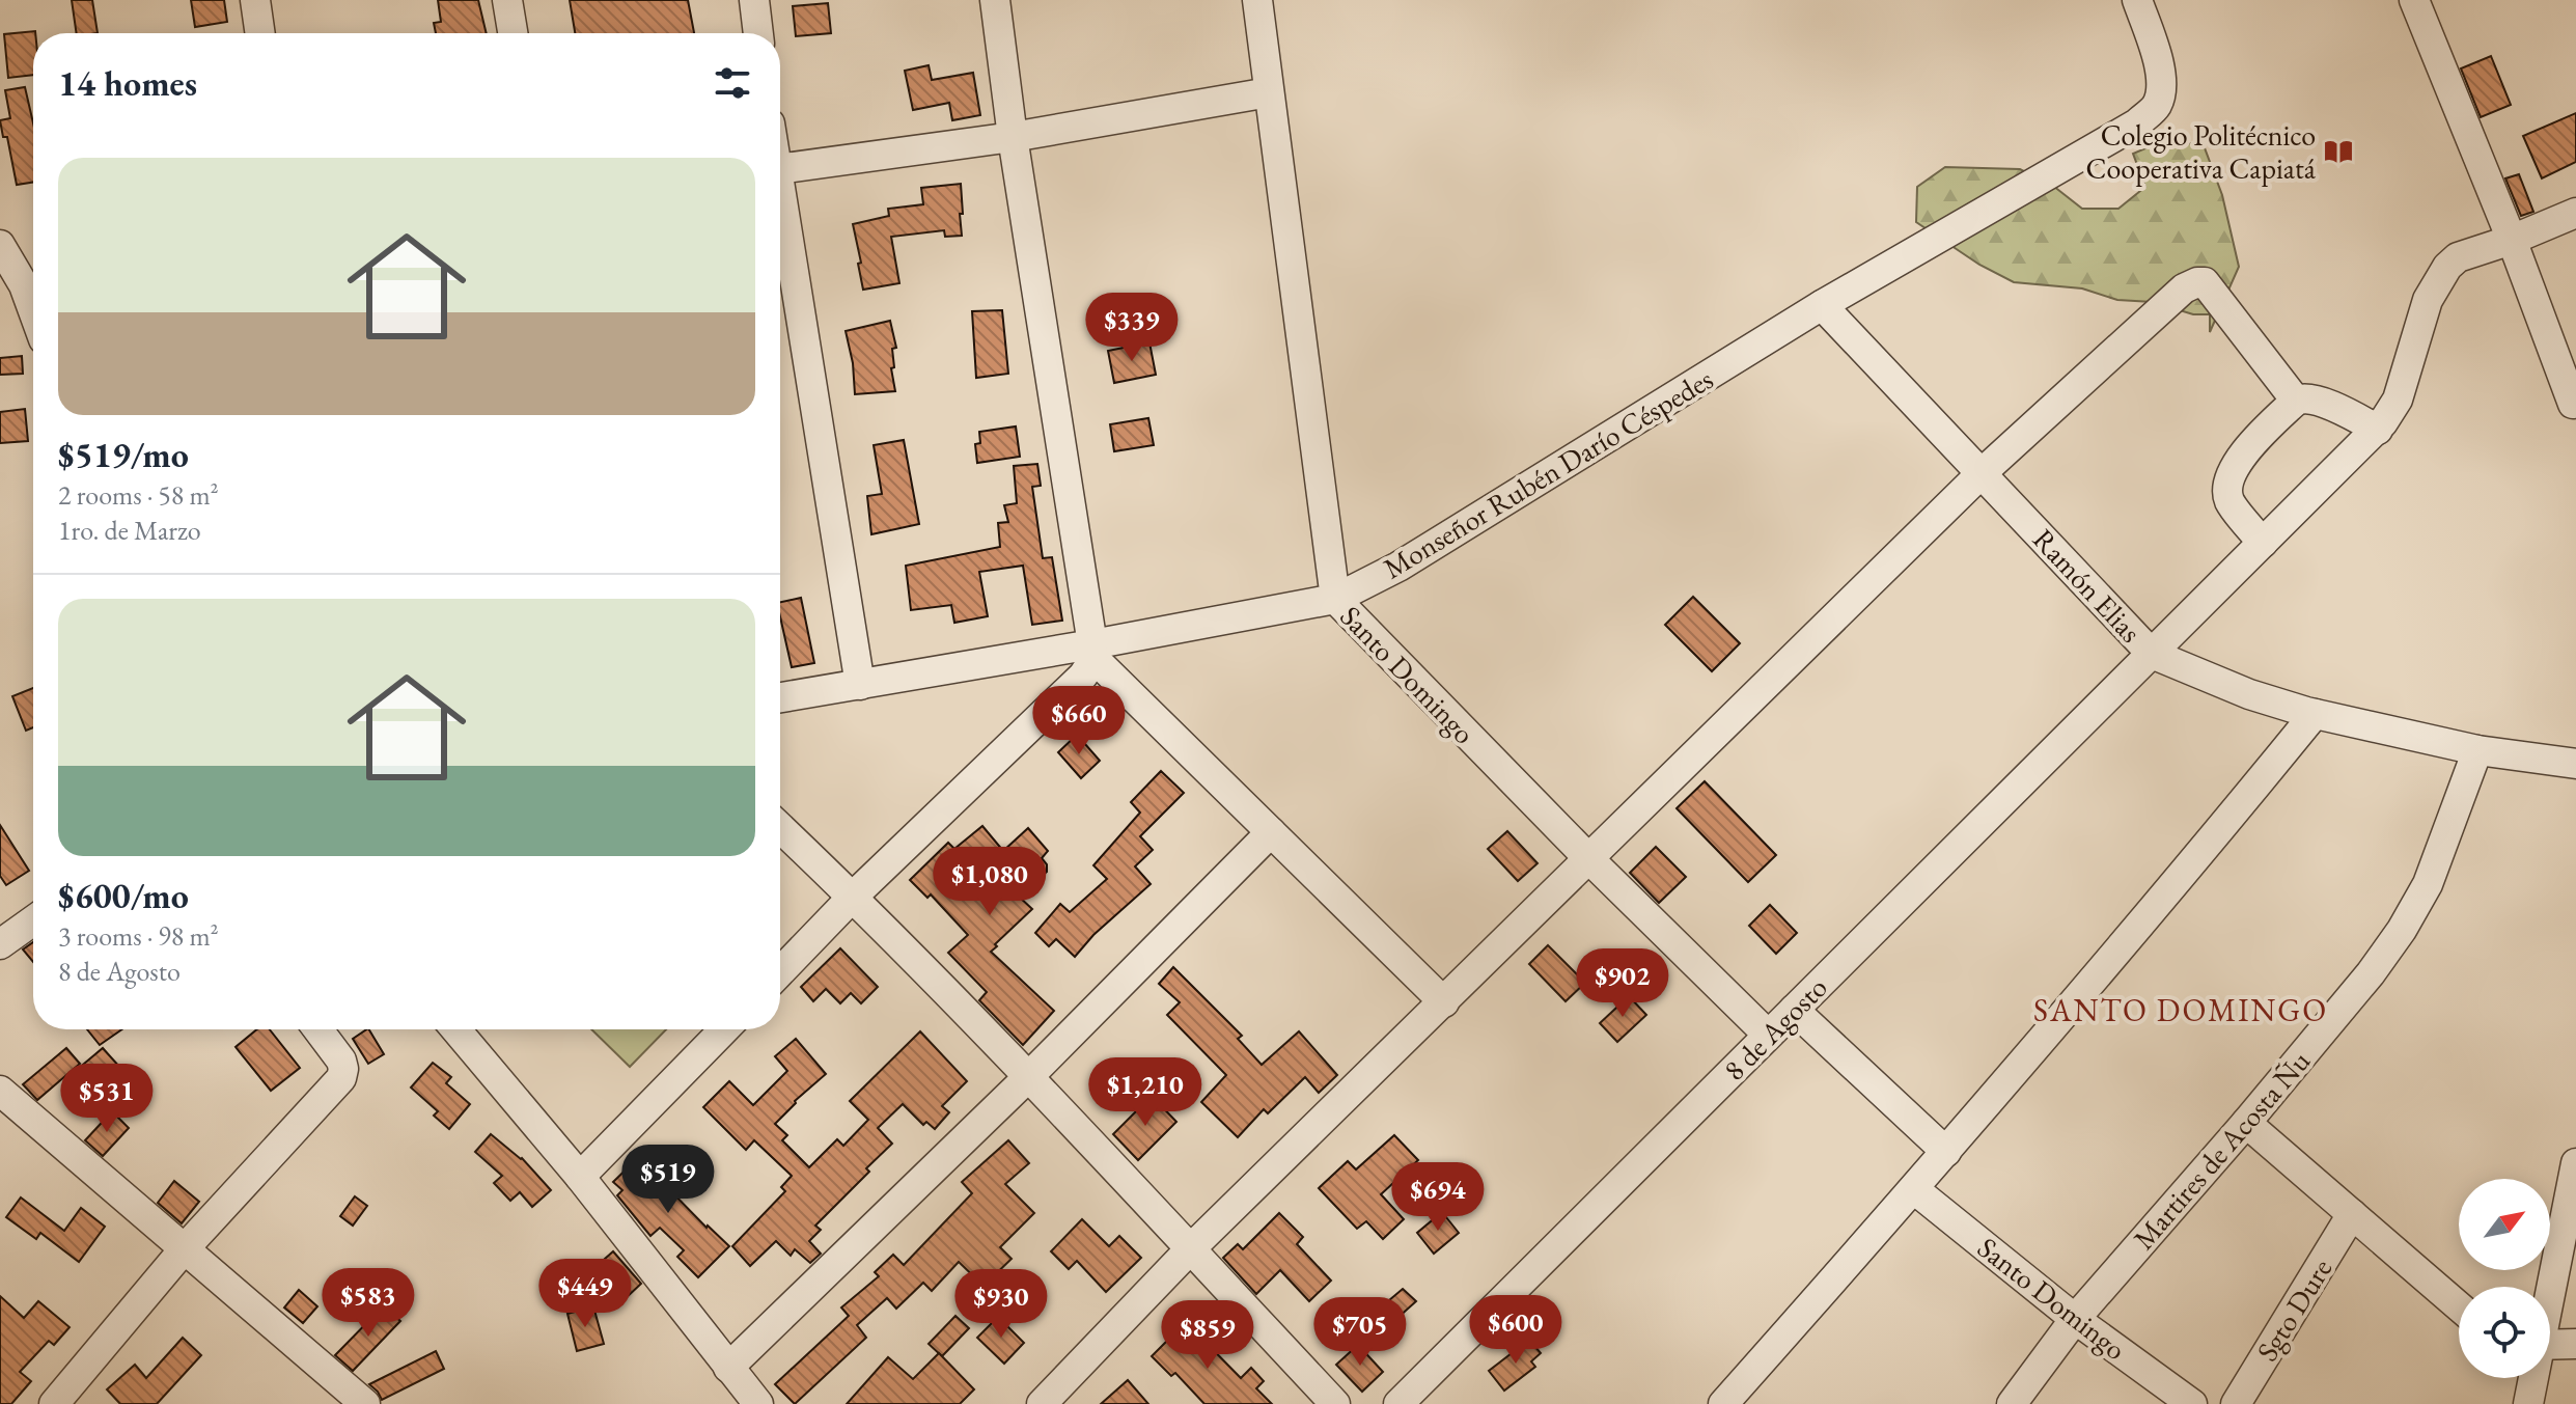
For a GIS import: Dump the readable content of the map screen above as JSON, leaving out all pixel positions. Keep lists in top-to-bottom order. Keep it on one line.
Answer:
{"streets":{"street":["Monseñor Rubén Darío Céspedes","Ramón Elias","Santo Domingo","8 de Agosto","Martires de Acosta Ñu","Sgto Dure"]},"crossings":[["Monseñor Rubén Darío Céspedes","Ramón Elias"],["Monseñor Rubén Darío Céspedes","Santo Domingo"],["Ramón Elias","8 de Agosto"],["Ramón Elias","Martires de Acosta Ñu"],["Santo Domingo","8 de Agosto"],["Santo Domingo","Martires de Acosta Ñu"]],"districts":["SANTO DOMINGO"],"places":{"library":["Colegio Politécnico Cooperativa Capiatá"]},"north":"top right","page":{"heading":"14 homes","list":[{"name":"$519/mo","note":"2 rooms · 58 m² · 1ro. de Marzo"},{"name":"$600/mo","note":"3 rooms · 98 m² · 8 de Agosto"}],"price":["$339","$660","$1,080","$902","$1,210","$531","$519","$694","$449","$583","$930","$600","$705","$859"]}}
